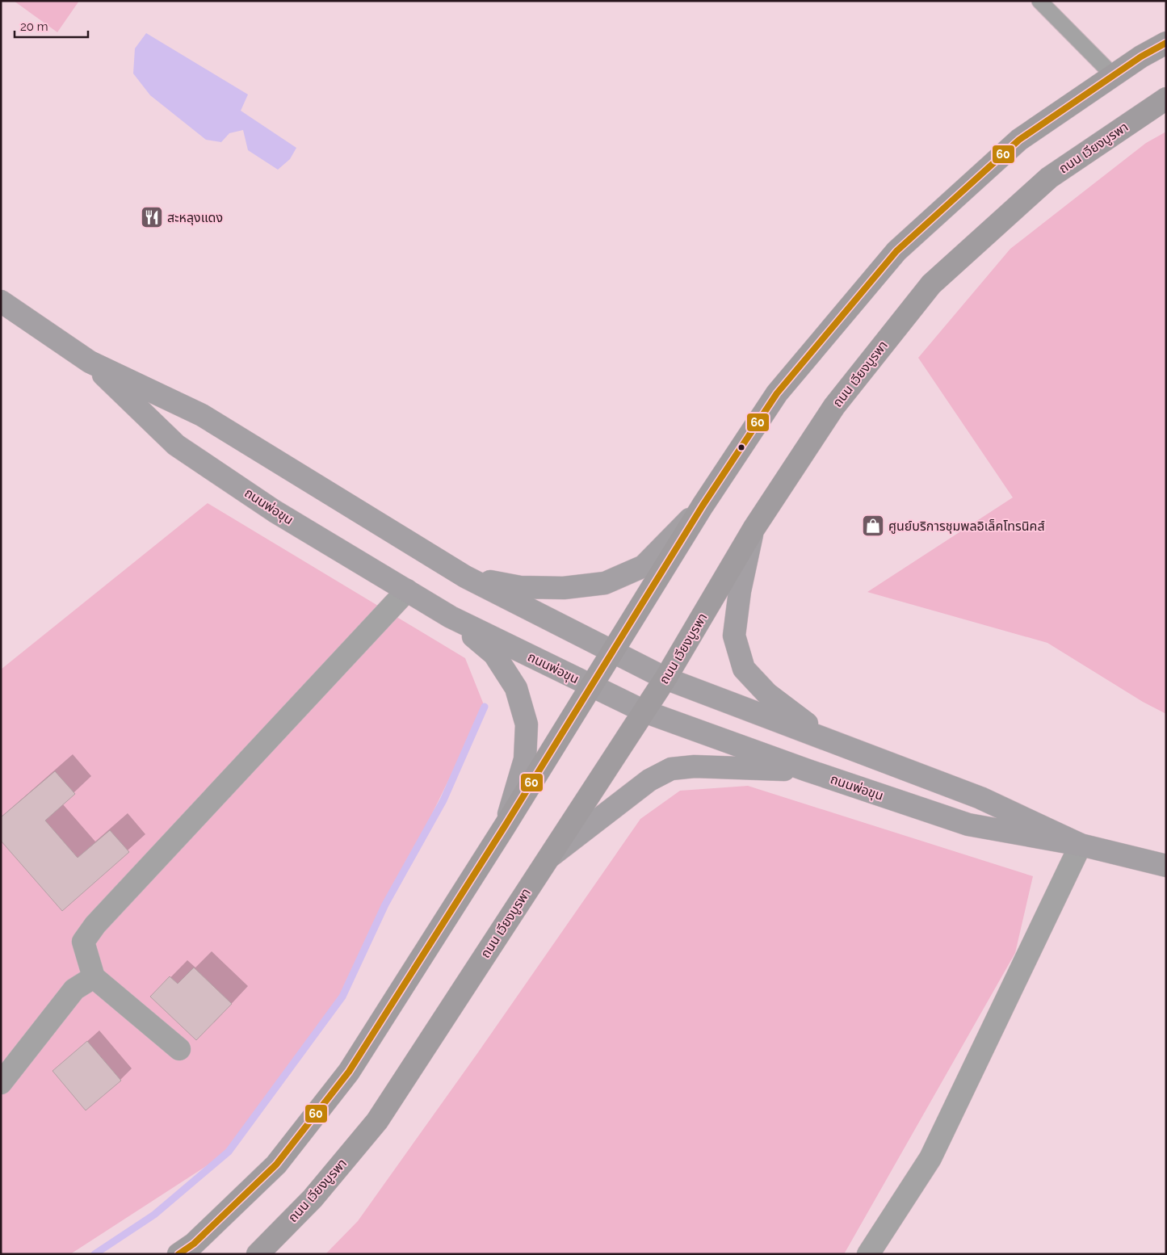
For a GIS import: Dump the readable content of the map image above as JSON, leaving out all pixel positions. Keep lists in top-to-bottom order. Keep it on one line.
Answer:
{"streets":{"main road":["ถนน เวียงบูรพา","ถนนพ่อขุน"]},"crossings":[["ถนน เวียงบูรพา","ถนนพ่อขุน"]],"places":{"restaurant":["สะหลุงแดง"],"shop":["ศูนย์บริการชุมพลอิเล็คโทรนิคส์"]},"lines":["transit line 60"],"scale_bar":"20 m"}
